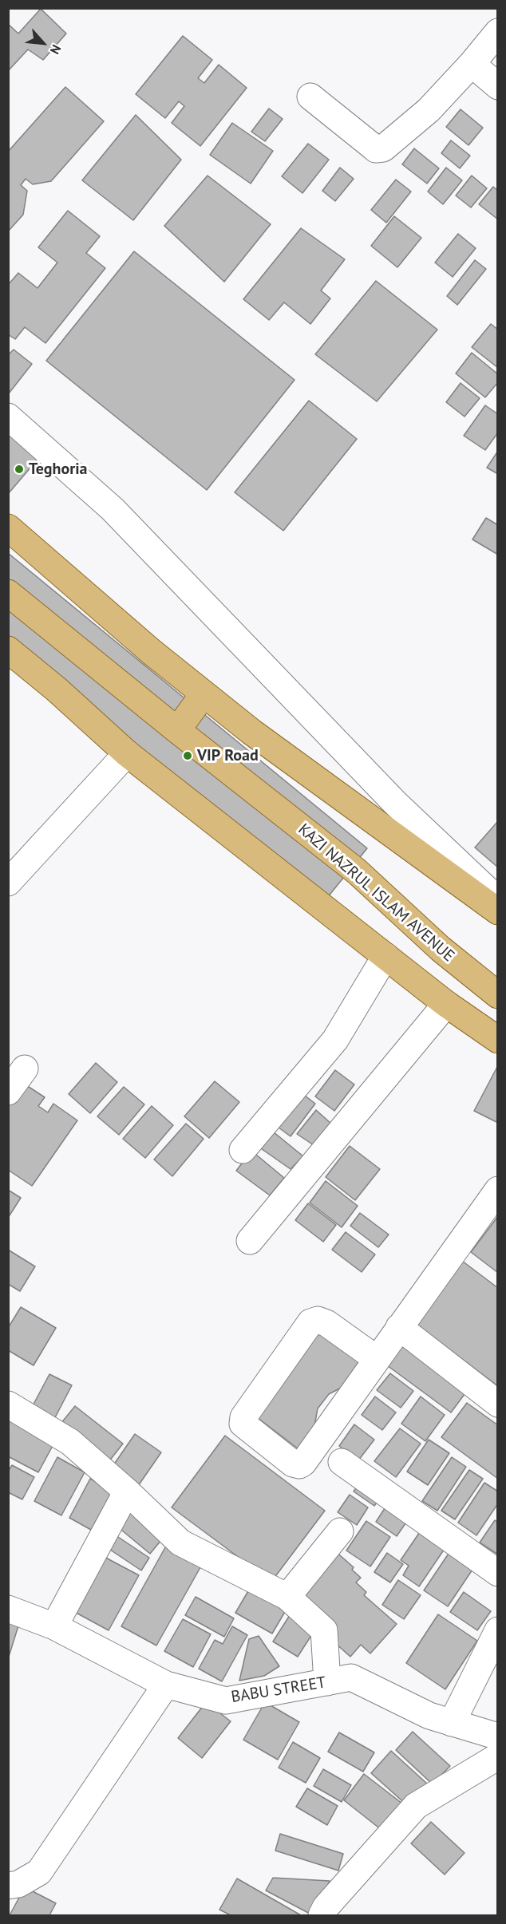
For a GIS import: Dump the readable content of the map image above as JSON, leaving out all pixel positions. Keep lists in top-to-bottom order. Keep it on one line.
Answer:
{"streets":{"main road":["KAZI NAZRUL ISLAM AVENUE"],"street":["BABU STREET"]},"places":["Teghoria","VIP Road"],"north":"bottom right"}
